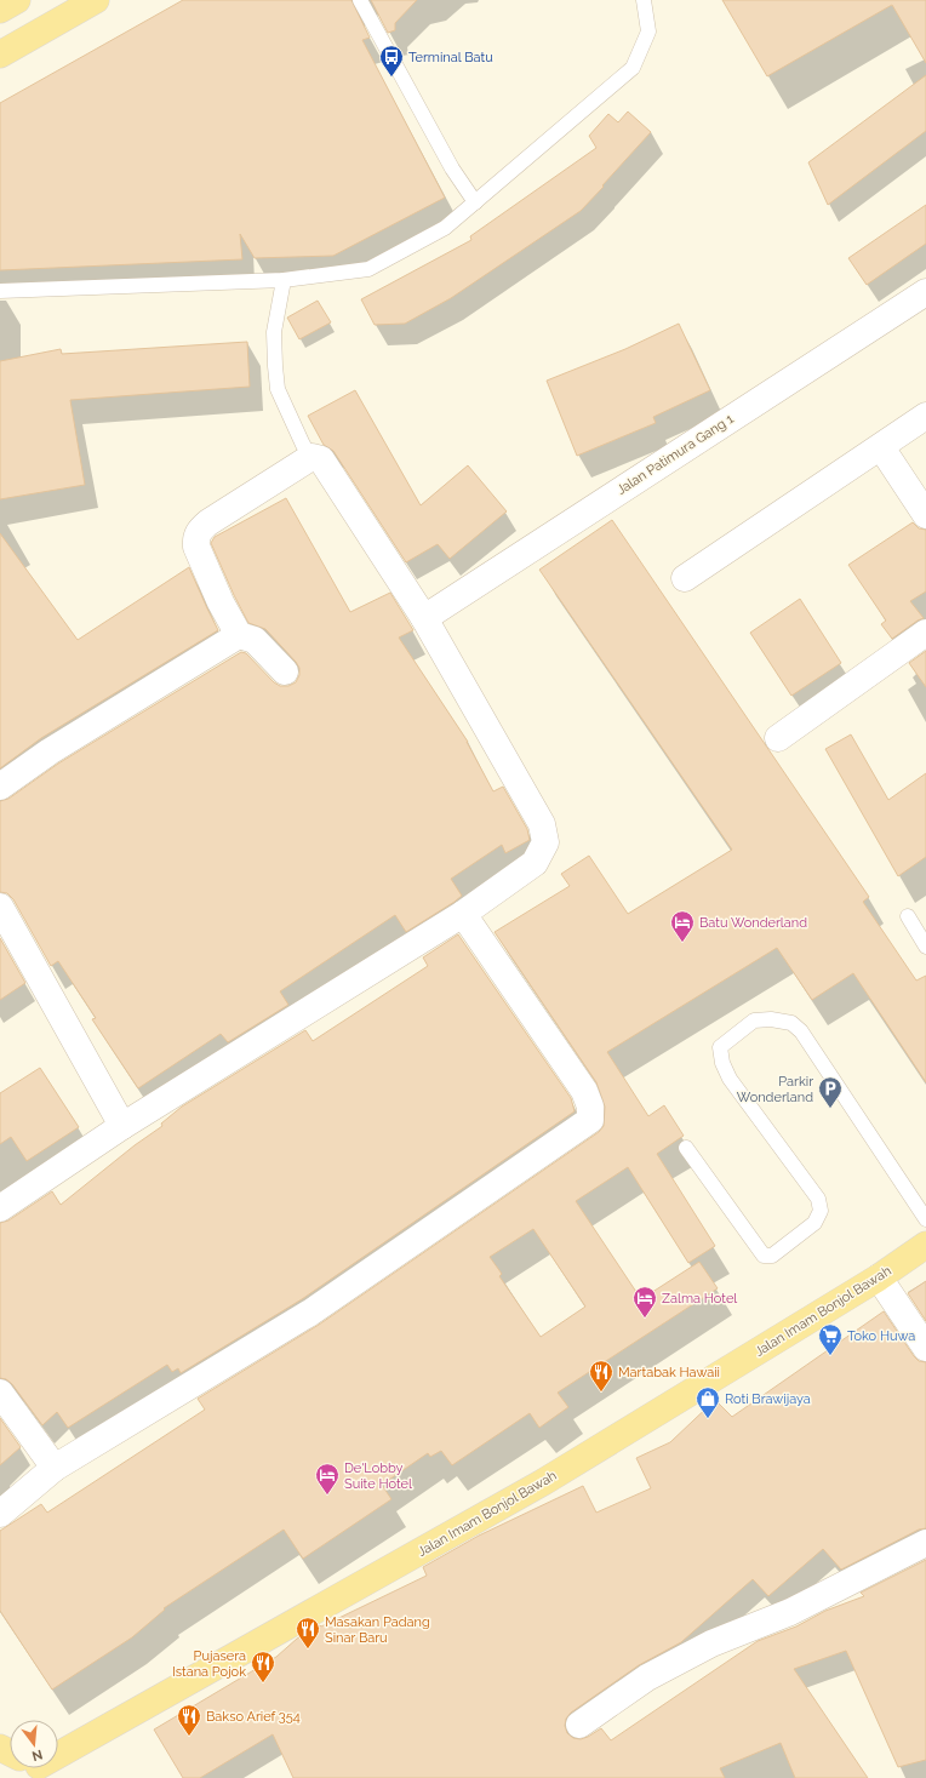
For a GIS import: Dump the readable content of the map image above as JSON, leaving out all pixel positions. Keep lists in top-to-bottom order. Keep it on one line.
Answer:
{"streets":{"main road":["Jalan Imam Bonjol Bawah"],"street":["Jalan Patimura Gang 1"]},"places":{"bus stop":["Terminal Batu"],"hotel":["Batu Wonderland","Zalma Hotel","De'Lobby Suite Hotel"],"parking":["Parkir Wonderland"],"supermarket":["Toko Huwa"],"restaurant":["Martabak Hawaii","Masakan Padang Sinar Baru","Pujasera Istana Pojok","Bakso Arief 354"],"shop":["Roti Brawijaya"]},"north":"bottom"}
